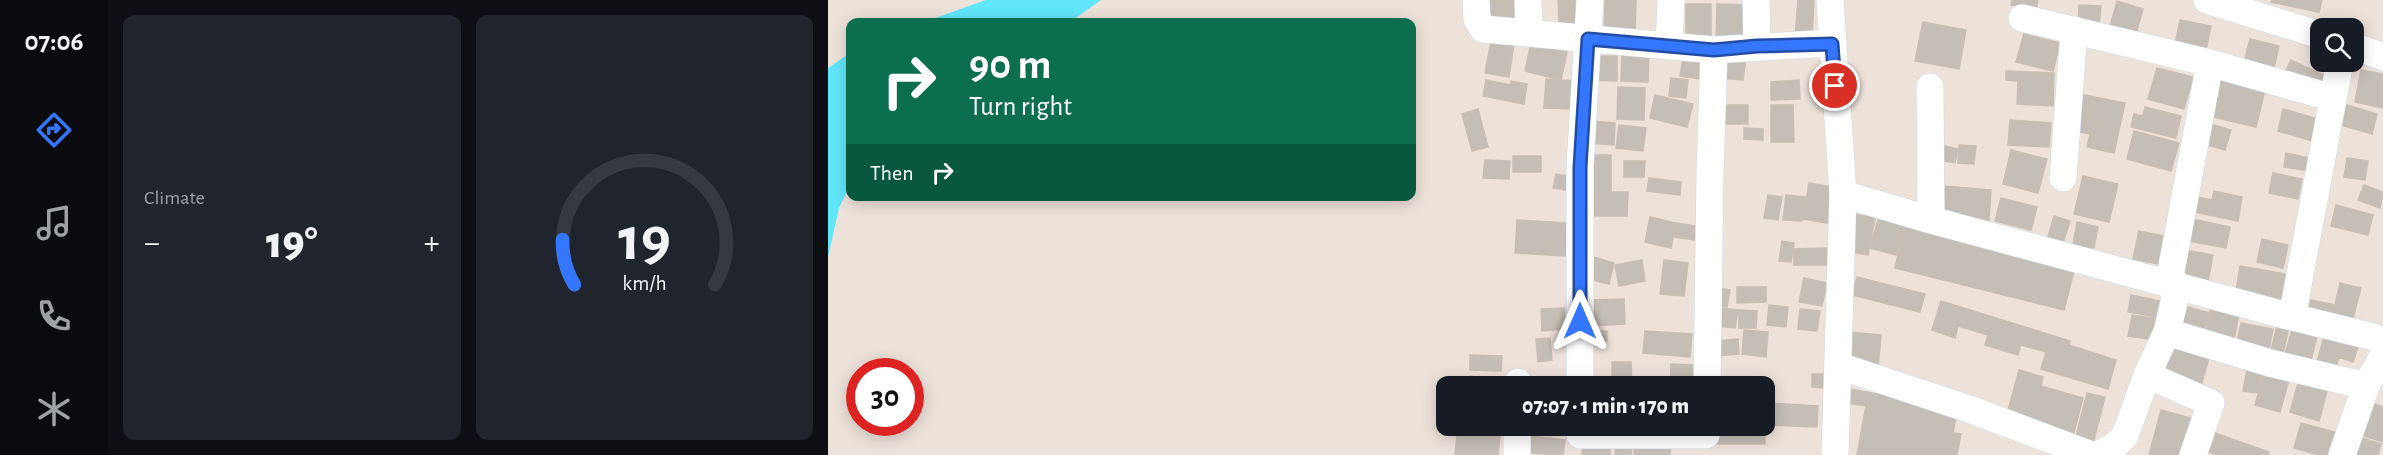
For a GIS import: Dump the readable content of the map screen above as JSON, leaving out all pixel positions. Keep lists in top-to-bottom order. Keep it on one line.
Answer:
{"page":{"tabs":"07:06","tile":"Climate","turn":["90 m","Turn right"],"then":"Then","heat":["−","19°","+"],"limit":"30","trip":"07:07 · 1 min · 170 m","gauge":["19","km/h"]}}
